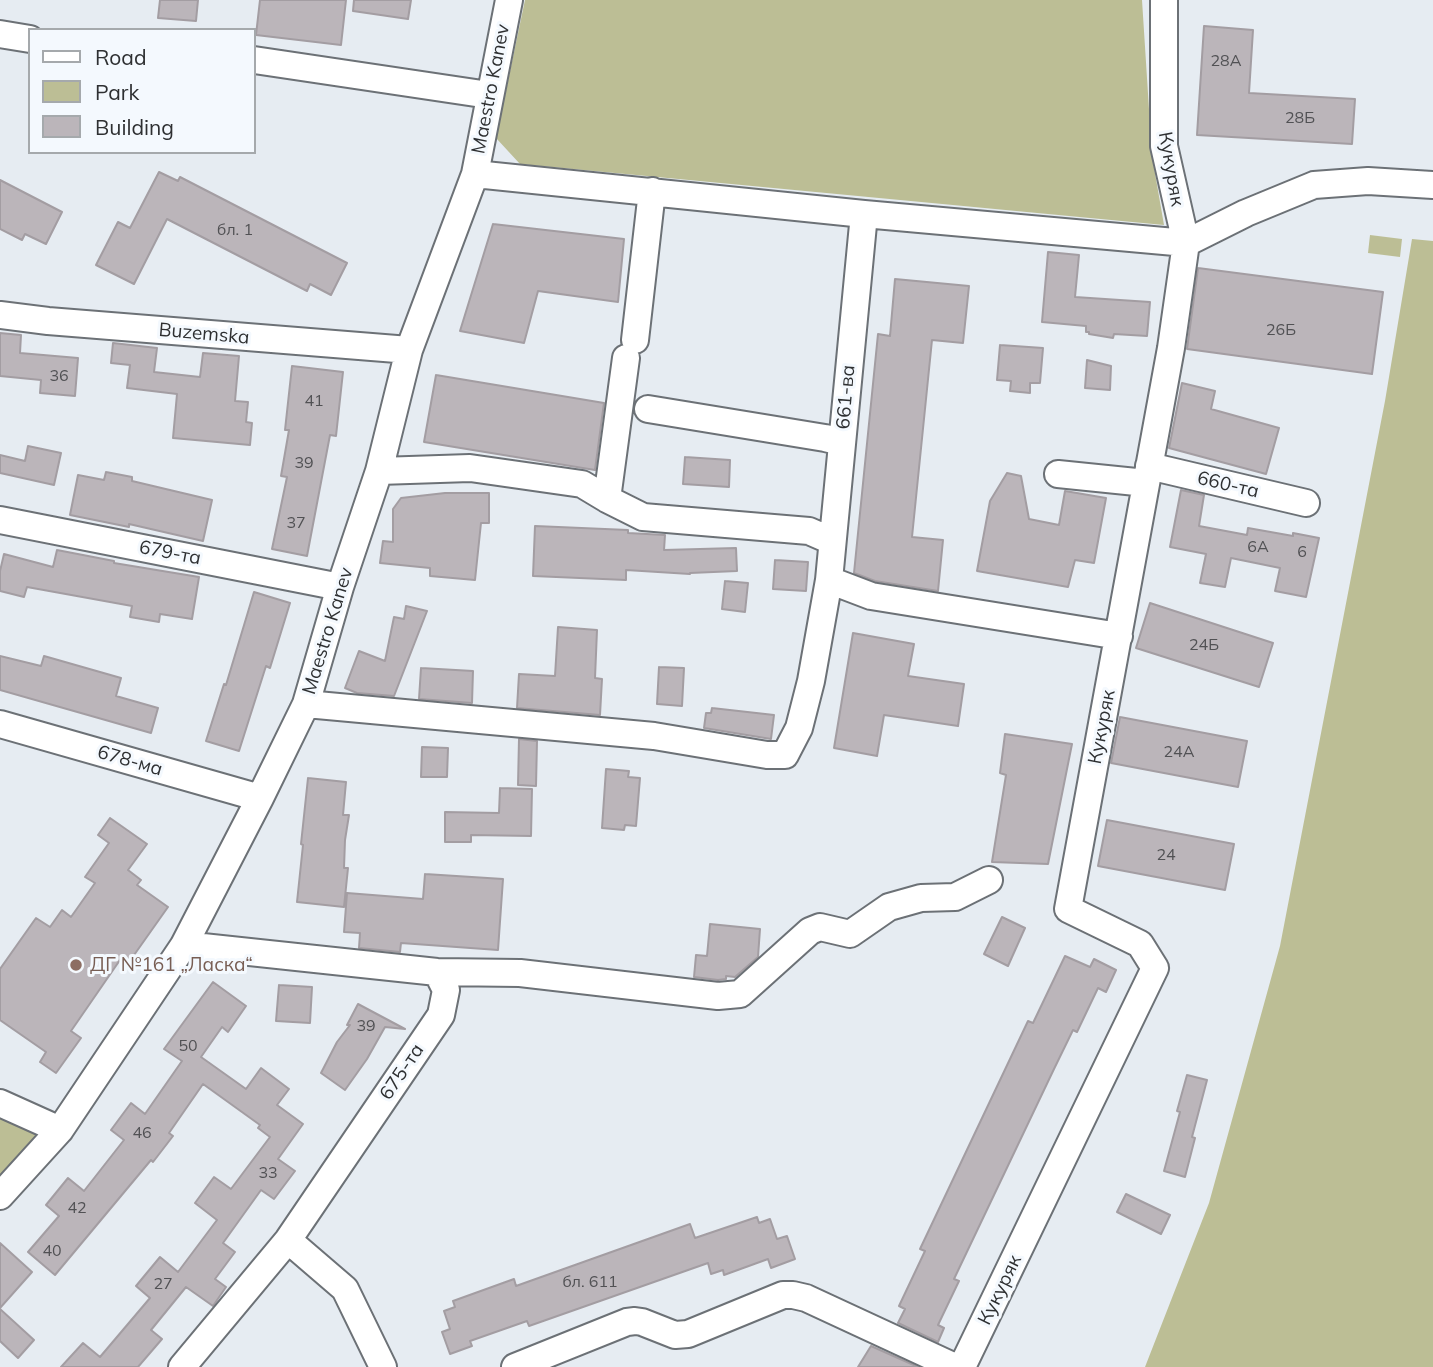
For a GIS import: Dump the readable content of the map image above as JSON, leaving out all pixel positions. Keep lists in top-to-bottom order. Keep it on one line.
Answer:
{"streets":{"street":["Maestro Kanev","Кукуряк","Buzemska","661-ва","660-та","679-та","678-ма","675-та"]},"crossings":[["Maestro Kanev","Buzemska"],["Maestro Kanev","661-ва"],["Maestro Kanev","679-та"],["Maestro Kanev","678-ма"],["Кукуряк","660-та"]],"places":["ДГ №161 „Ласка“"],"house_numbers":["28А","28Б","бл. 1","26Б","36","41","39","37","6А","6","24Б","24A","24","39","50","46","33","42","40","бл. 611","27"],"legend":["Road","Park","Building"]}
